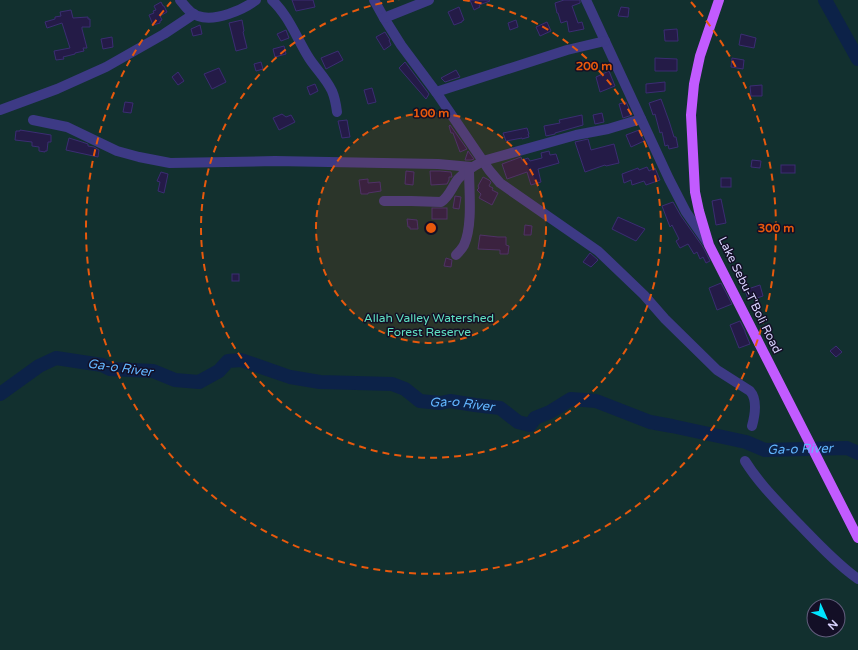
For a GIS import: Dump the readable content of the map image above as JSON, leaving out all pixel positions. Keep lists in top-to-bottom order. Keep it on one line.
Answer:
{"streets":{"main road":["Lake Sebu-T'Boli Road"]},"water":["Ga-o River"],"parks":["Allah Valley Watershed Forest Reserve"],"north":"bottom right","rings":["200 m","100 m","300 m"]}
